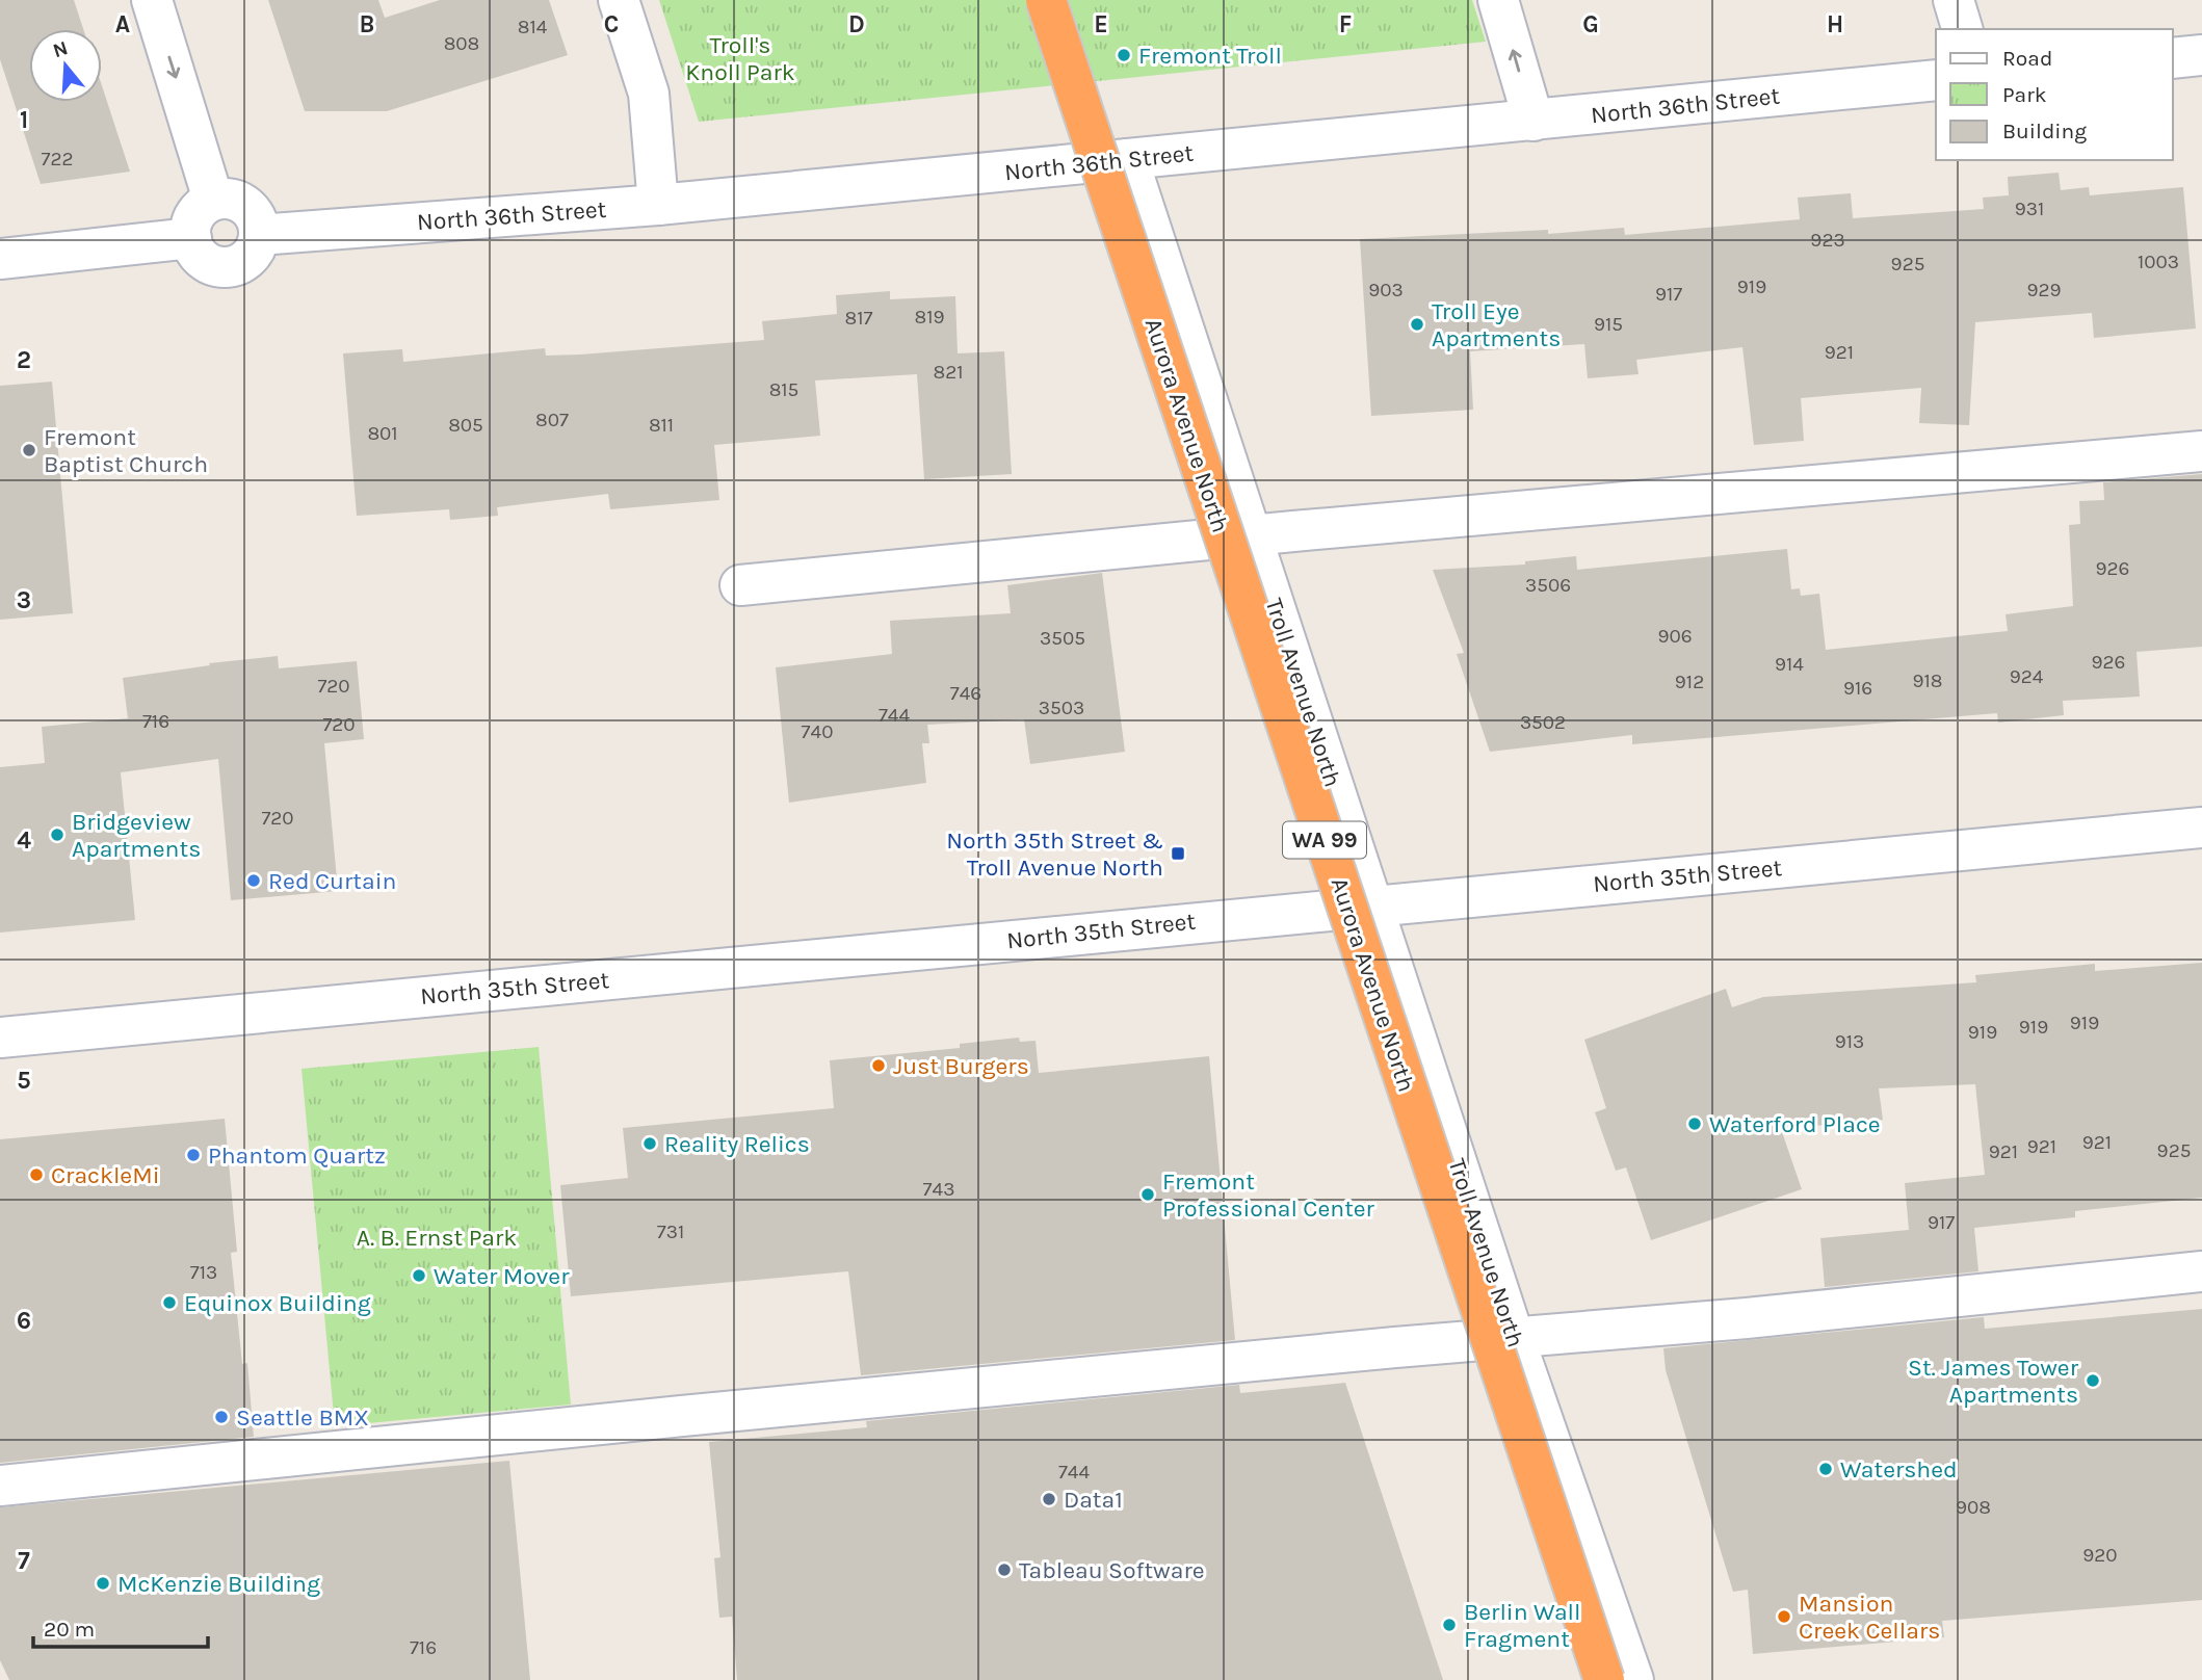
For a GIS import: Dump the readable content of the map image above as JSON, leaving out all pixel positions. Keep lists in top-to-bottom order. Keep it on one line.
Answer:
{"streets":{"highway":["Aurora Avenue North","WA 99"],"street":["North 36th Street","Troll Avenue North","North 35th Street"]},"crossings":[["North 36th Street","Troll Avenue North"],["Troll Avenue North","North 35th Street"]],"parks":["Troll's Knoll Park","A. B. Ernst Park"],"places":{"other":["Fremont Troll","Troll Eye Apartments","Fremont Baptist Church","Bridgeview Apartments","Red Curtain","Just Burgers","Waterford Place","Reality Relics","Phantom Quartz","CrackleMi","Fremont Professional Center","Water Mover","Equinox Building","St. James Tower Apartments","Seattle BMX","Watershed","Data1","Tableau Software","McKenzie Building","Mansion Creek Cellars","Berlin Wall Fragment"],"transit":["North 35th Street & Troll Avenue North"]},"house_numbers":["814","808","722","931","923","1003","925","919","903","929","917","819","817","915","921","821","815","807","805","811","801","926","3506","906","3505","926","914","924","918","912","720","916","746","3503","744","716","3502","720","740","720","919","919","919","913","921","921","925","921","743","917","731","713","744","908","920","716"],"legend":["Road","Park","Building"],"scale_bar":"20 m","north":"top","grid":{"columns":["A","B","C","D","E","F","G","H"],"rows":["1","2","3","4","5","6","7"]}}
